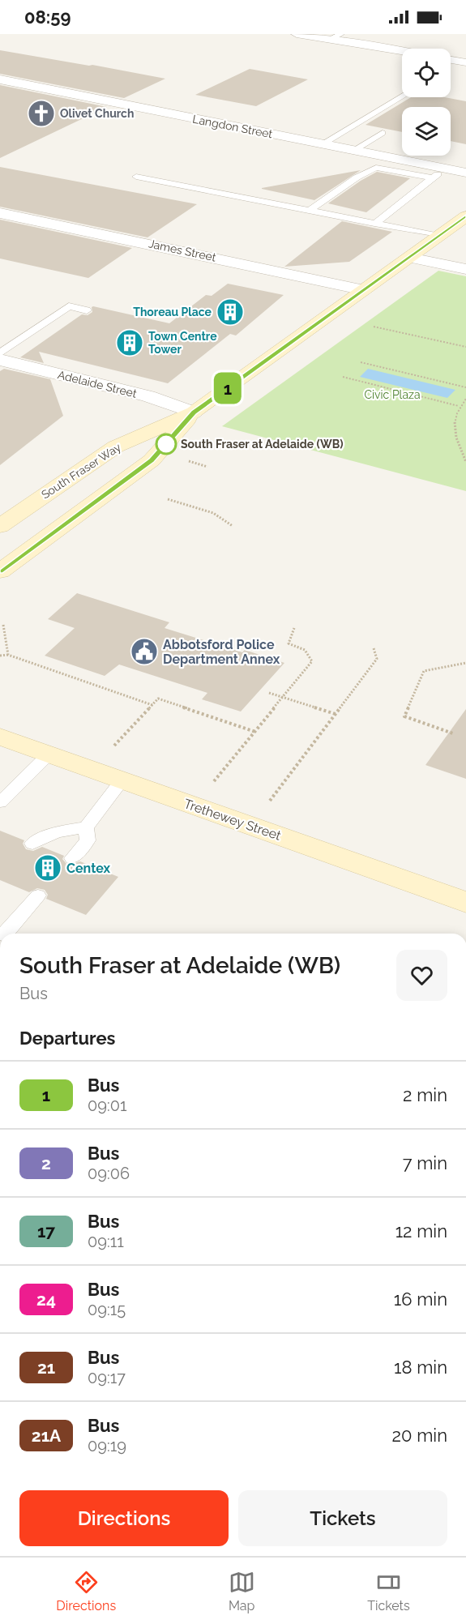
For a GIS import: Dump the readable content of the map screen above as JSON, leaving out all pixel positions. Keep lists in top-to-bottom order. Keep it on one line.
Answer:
{"streets":{"main road":["South Fraser Way","Trethewey Street"],"street":["Langdon Street","James Street","Adelaide Street"]},"crossings":[["James Street","South Fraser Way"],["Adelaide Street","South Fraser Way"]],"parks":["Civic Plaza"],"places":{"church":["Olivet Church"],"building":["Thoreau Place","Town Centre Tower","Centex"],"other":["South Fraser at Adelaide (WB)"],"public building":["Abbotsford Police Department Annex"]},"lines":["bus line 1"],"page":{"status":"08:59","on_map":"1","heading":[["South Fraser at Adelaide (WB)","Bus"],"Departures"],"list":[{"mark":"1","name":"Bus","note":"09:01","value":"2 min"},{"mark":"2","name":"Bus","note":"09:06","value":"7 min"},{"mark":"17","name":"Bus","note":"09:11","value":"12 min"},{"mark":"24","name":"Bus","note":"09:15","value":"16 min"},{"mark":"21","name":"Bus","note":"09:17","value":"18 min"},{"mark":"21A","name":"Bus","note":"09:19","value":"20 min"}],"buttons":["Directions","Tickets"],"tabs":["Directions","Map","Tickets"]}}
